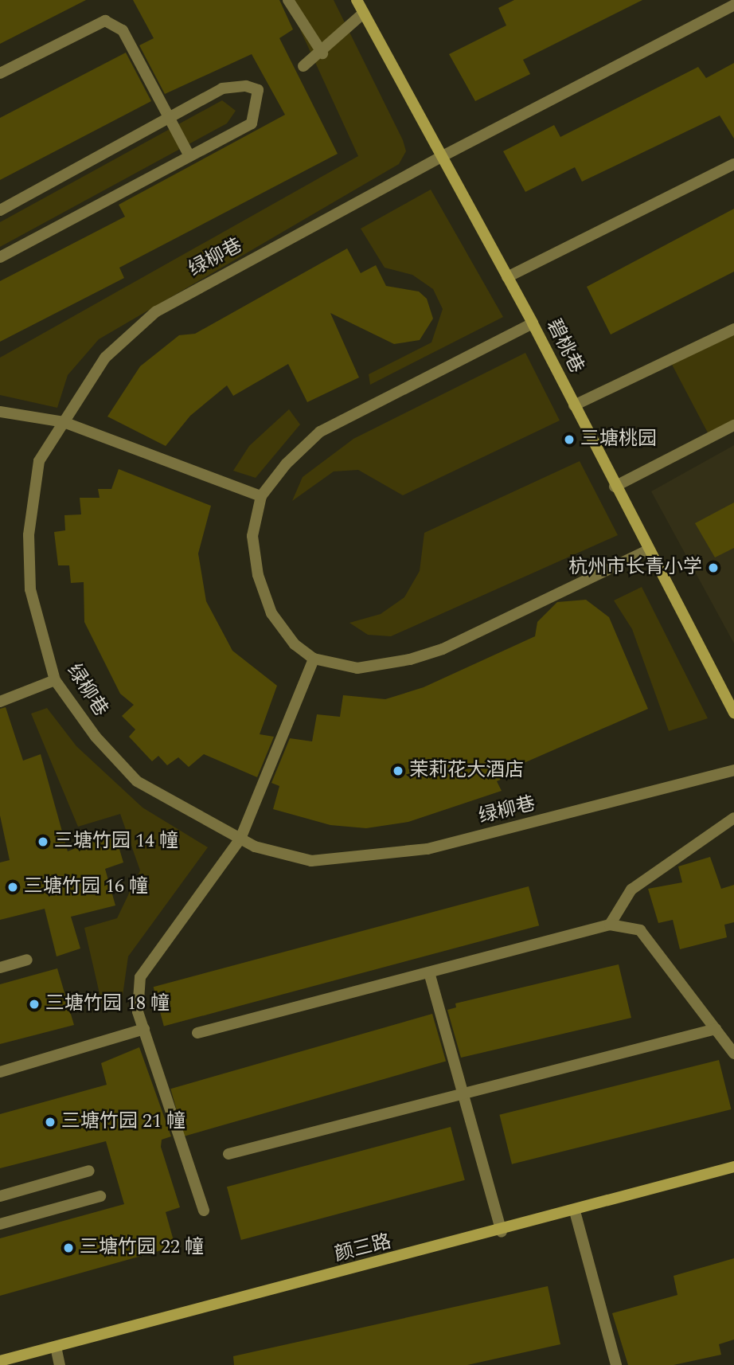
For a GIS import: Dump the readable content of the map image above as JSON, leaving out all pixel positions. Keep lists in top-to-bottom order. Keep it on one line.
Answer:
{"streets":{"street":["绿柳巷","碧桃巷","颜三路"]},"crossings":[["绿柳巷","碧桃巷"]],"places":["三塘桃园","杭州市长青小学","茉莉花大酒店","三塘竹园 14 幢","三塘竹园 16 幢","三塘竹园 18 幢","三塘竹园 21 幢","三塘竹园 22 幢"]}
